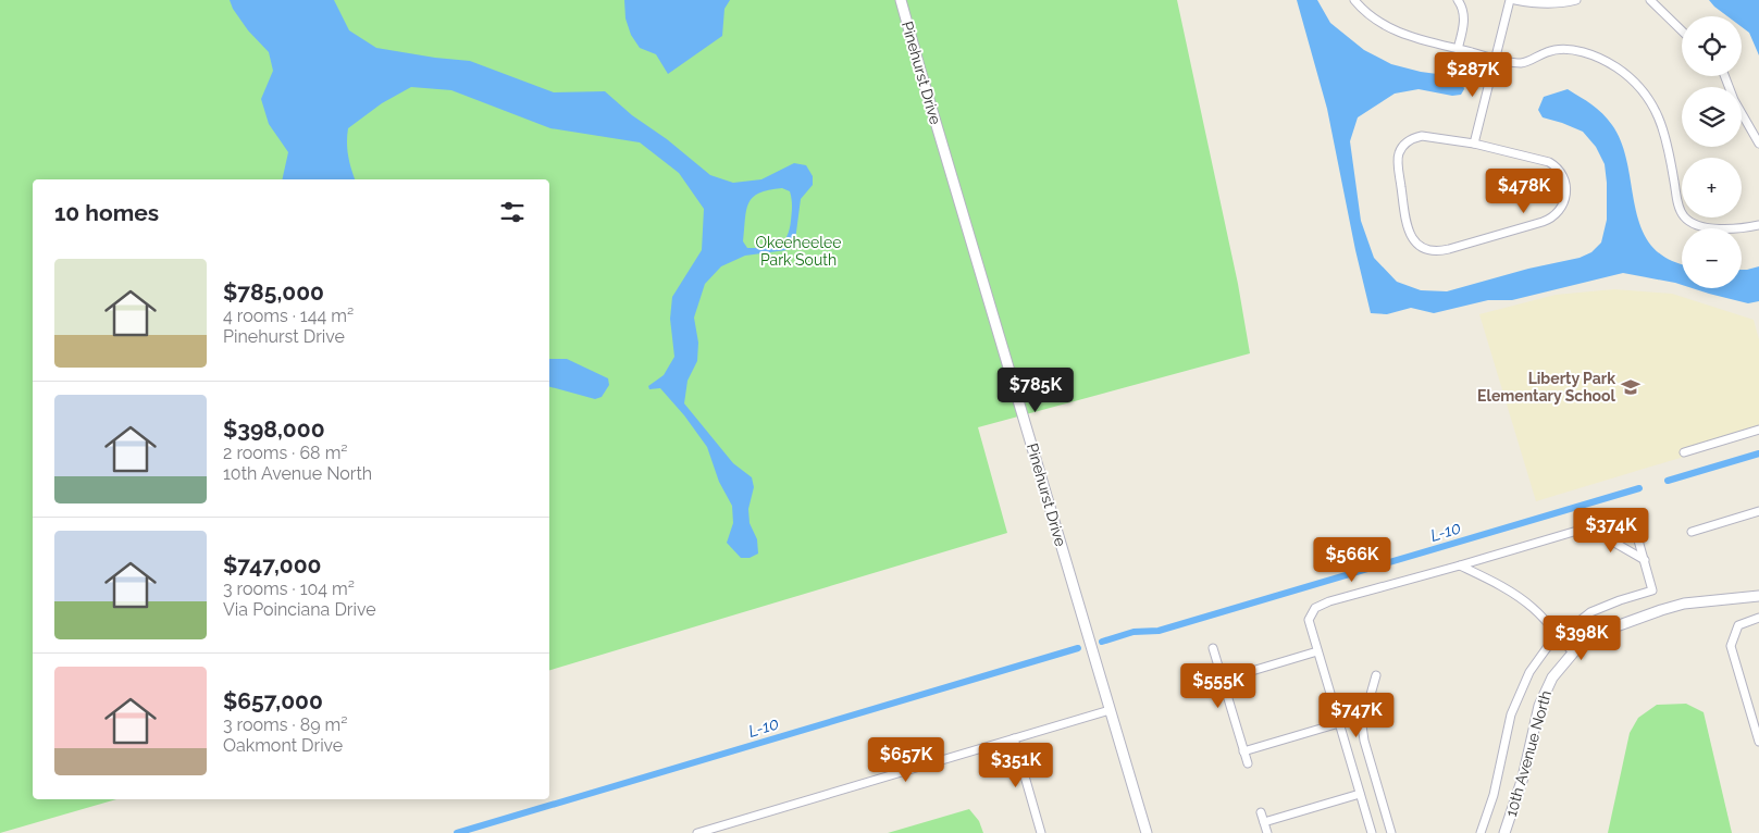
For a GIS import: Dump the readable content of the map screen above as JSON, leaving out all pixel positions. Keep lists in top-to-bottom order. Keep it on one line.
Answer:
{"streets":{"street":["Pinehurst Drive","10th Avenue North"]},"water":["L-10"],"parks":["Okeeheelee Park South"],"places":{"school or university":["Liberty Park Elementary School"]},"page":{"map_buttons":["+","−"],"price":["$287K","$478K","$785K","$374K","$566K","$398K","$555K","$747K","$657K","$351K"],"heading":"10 homes","list":[{"name":"$785,000","note":"4 rooms · 144 m² · Pinehurst Drive"},{"name":"$398,000","note":"2 rooms · 68 m² · 10th Avenue North"},{"name":"$747,000","note":"3 rooms · 104 m² · Via Poinciana Drive"},{"name":"$657,000","note":"3 rooms · 89 m² · Oakmont Drive"}]}}
